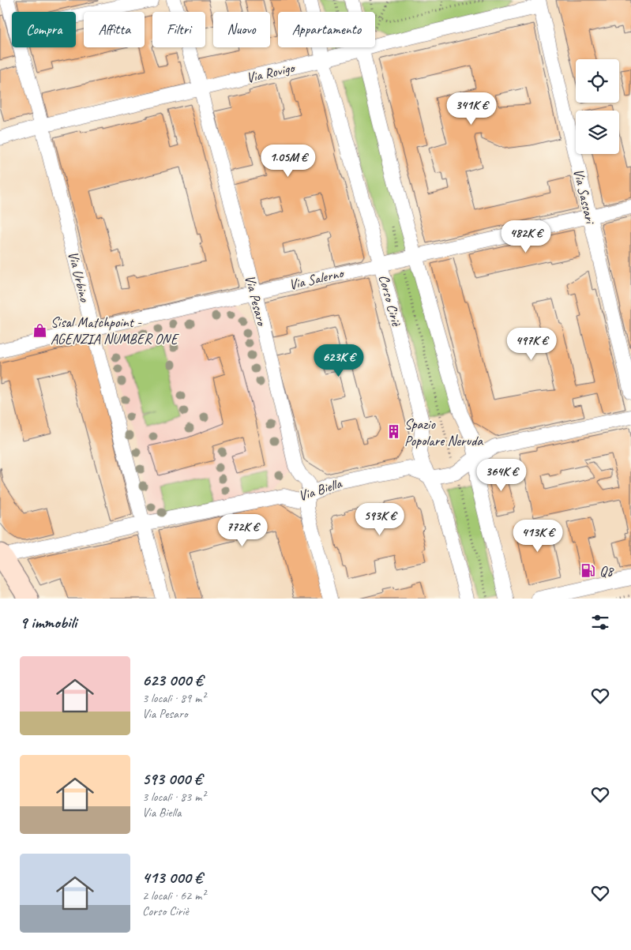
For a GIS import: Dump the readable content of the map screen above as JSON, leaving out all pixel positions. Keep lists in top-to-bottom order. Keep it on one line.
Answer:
{"streets":{"street":["Via Rovigo","Via Sassari","Via Urbino","Via Salerno","Via Pesaro","Corso Ciriè","Via Biella"]},"crossings":[["Via Rovigo","Via Sassari"],["Via Rovigo","Via Urbino"],["Via Rovigo","Via Pesaro"],["Via Rovigo","Corso Ciriè"],["Via Sassari","Via Salerno"],["Via Urbino","Via Salerno"],["Via Urbino","Via Biella"],["Via Salerno","Via Pesaro"],["Via Salerno","Corso Ciriè"],["Via Pesaro","Via Biella"],["Corso Ciriè","Via Biella"]],"places":{"shop":["Sisal Matchpoint - AGENZIA NUMBER ONE"],"building":["Spazio Popolare Neruda"],"fuel station":["Q8"]},"page":{"chip":["Compra","Affitta","Filtri","Nuovo","Appartamento"],"price":["341K €","1.05M €","482K €","497K €","623K €","364K €","593K €","772K €","413K €"],"heading":"9 immobili","list":[{"name":"623 000 €","note":"3 locali · 89 m² · Via Pesaro"},{"name":"593 000 €","note":"3 locali · 83 m² · Via Biella"},{"name":"413 000 €","note":"2 locali · 62 m² · Corso Ciriè"}]}}
